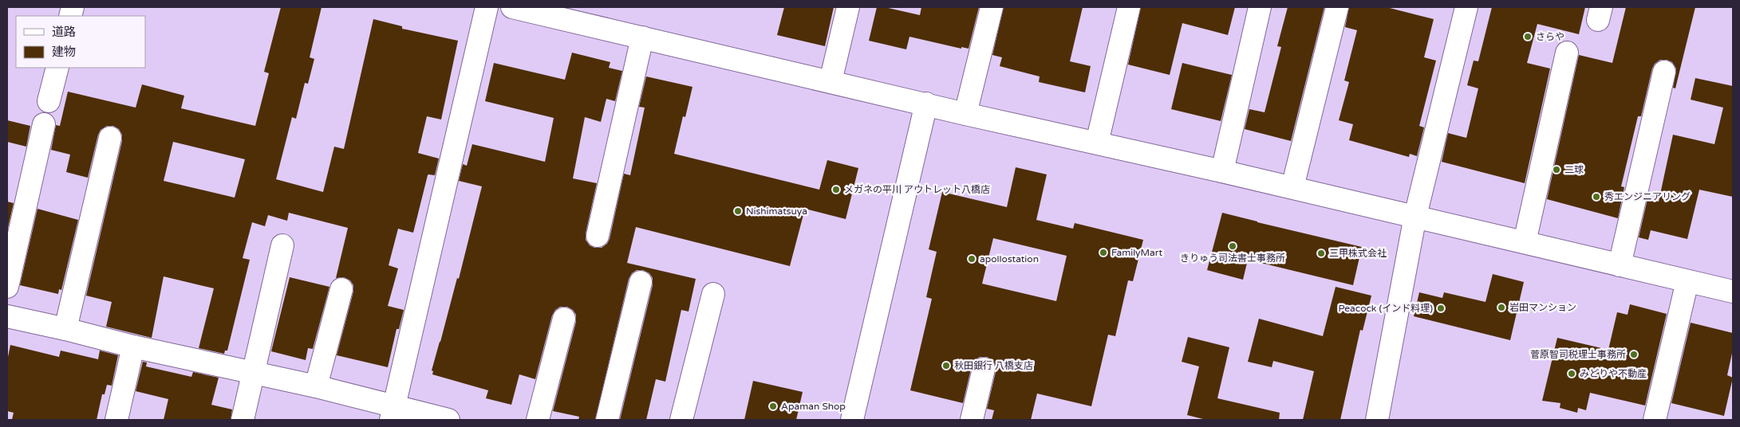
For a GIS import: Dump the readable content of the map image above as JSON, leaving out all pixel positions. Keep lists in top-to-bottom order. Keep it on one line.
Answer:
{"places":["さらや","二球","メガネの平川 アウトレット八橋店","秀エンジニアリング","Nishimatsuya","きりゅう司法書士事務所","FamilyMart","三甲株式会社","apollostation","岩田マンション","Peacock (インド料理)","菅原智司税理士事務所","秋田銀行 八橋支店","みどりや不動産","Apaman Shop"],"legend":["道路","建物"]}
